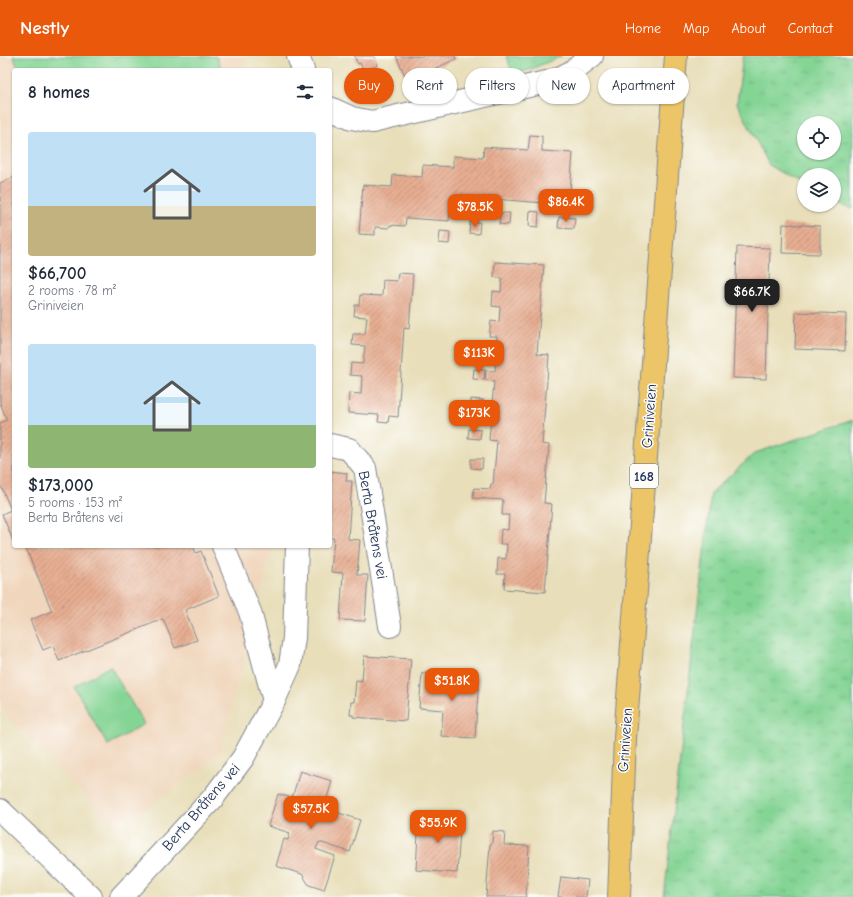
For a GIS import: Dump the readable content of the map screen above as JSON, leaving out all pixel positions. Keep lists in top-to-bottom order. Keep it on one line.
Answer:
{"streets":{"main road":["Griniveien","168"],"street":["Berta Bråtens vei"]},"page":{"header":"Nestly","nav":["Home","Map","About","Contact"],"chip":["Buy","Rent","Filters","New","Apartment"],"heading":"8 homes","list":[{"name":"$66,700","note":"2 rooms · 78 m² · Griniveien"},{"name":"$173,000","note":"5 rooms · 153 m² · Berta Bråtens vei"}],"price":["$86.4K","$78.5K","$66.7K","$113K","$173K","$51.8K","$57.5K","$55.9K"]}}
